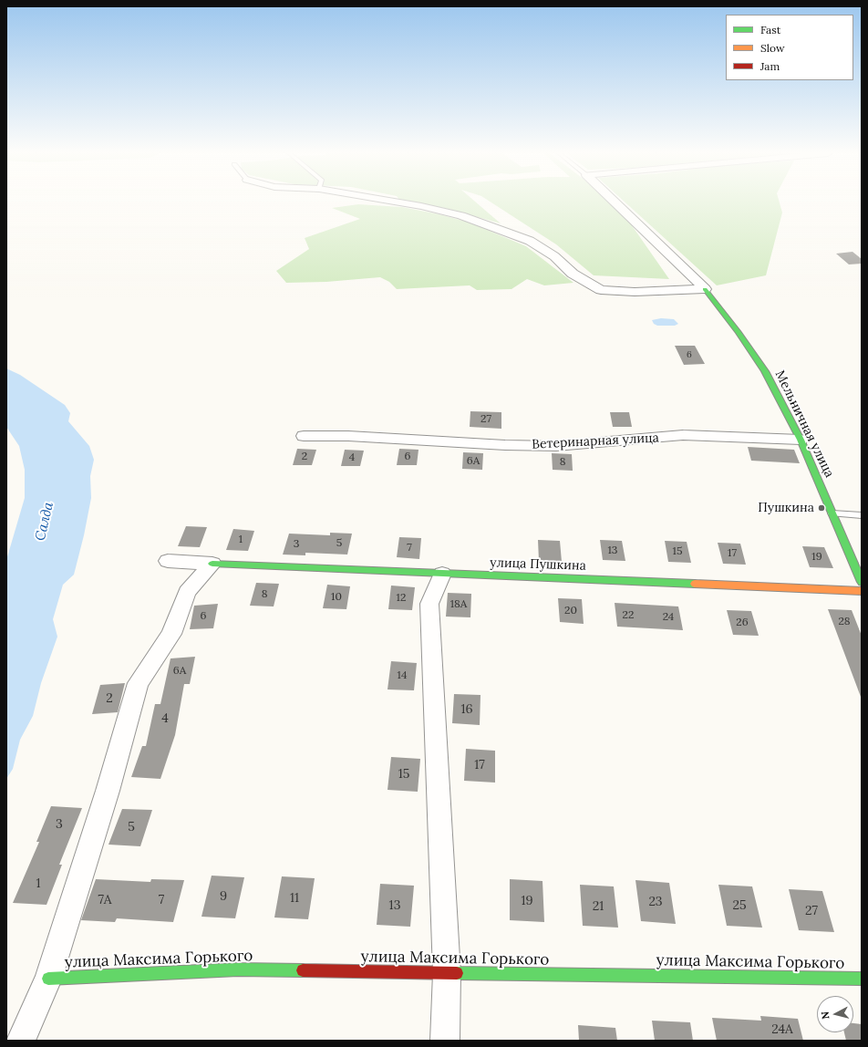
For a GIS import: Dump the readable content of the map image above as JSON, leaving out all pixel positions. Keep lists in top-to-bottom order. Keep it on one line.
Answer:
{"streets":{"street":["Мельничная улица","Ветеринарная улица","улица Пушкина","улица Максима Горького"]},"crossings":[["Мельничная улица","Ветеринарная улица"]],"water":["Салда"],"places":["Пушкина"],"house_numbers":["6","27","2","6","4","6А","8","1","5","3","7","13","15","17","19","8","10","12","18А","20","22","6","24","28","26","6А","14","2","16","4","17","15","3","5","1","9","11","7А","7","19","23","13","25","21","27","24А"],"legend":["Fast","Slow","Jam"],"north":"left"}
